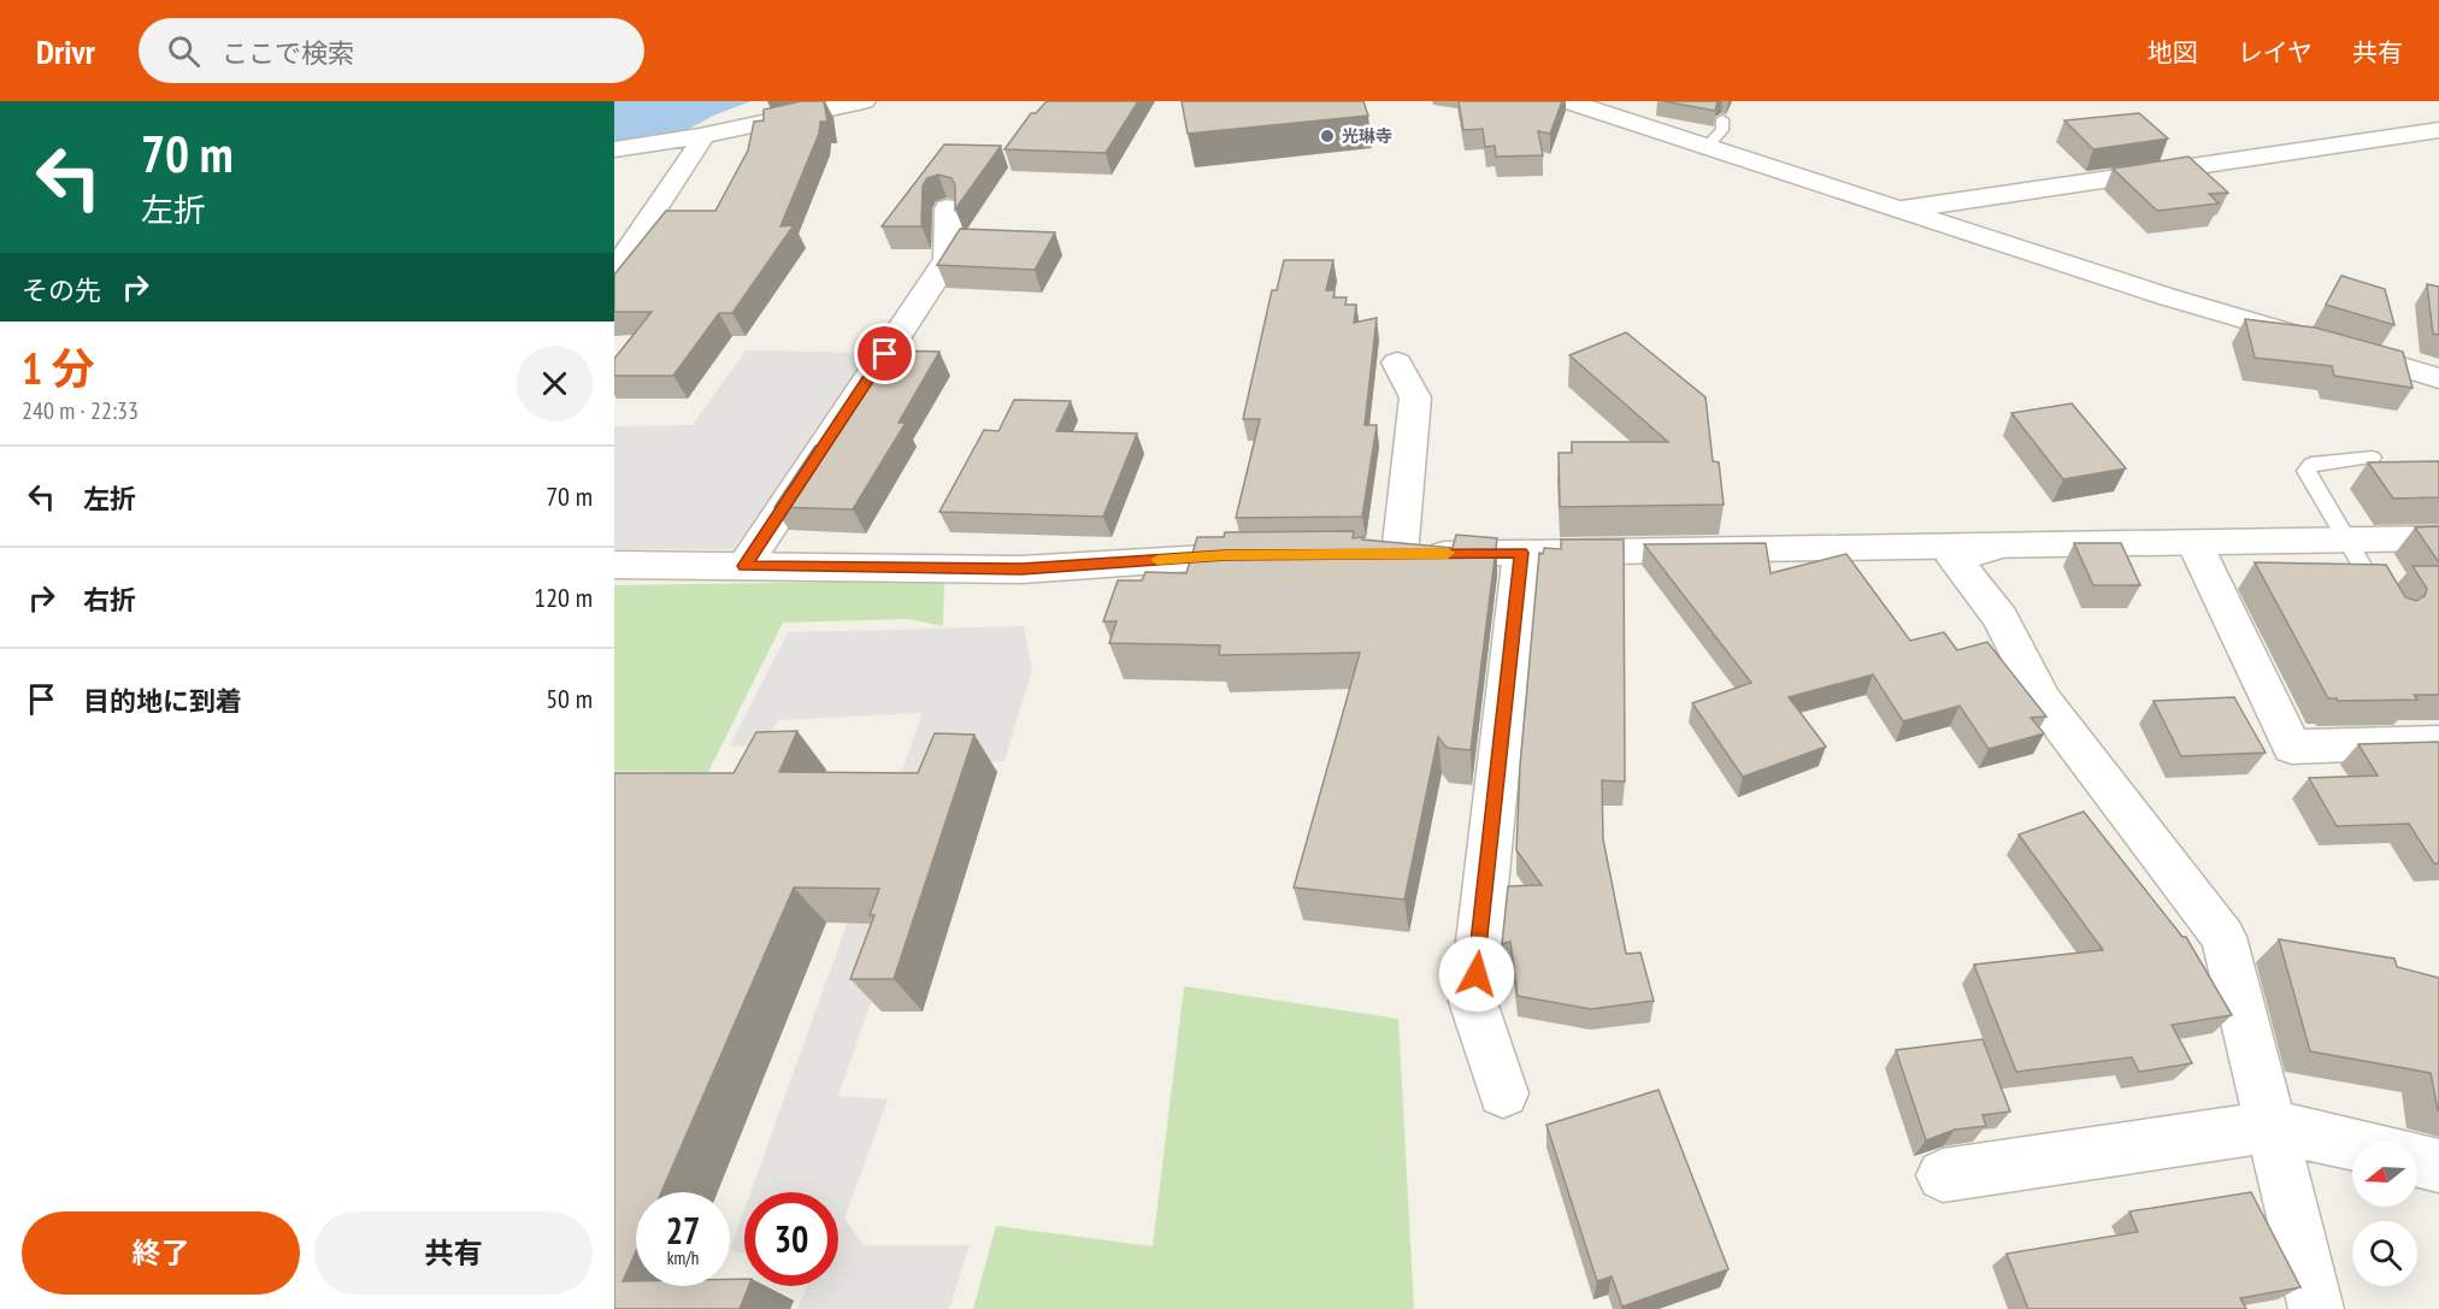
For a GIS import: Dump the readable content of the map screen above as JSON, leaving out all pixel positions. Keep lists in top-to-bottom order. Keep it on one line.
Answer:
{"places":["光琳寺"],"north":"left","page":{"header":"Drivr","search":"ここで検索","nav":["地図","レイヤ","共有"],"turn":["70 m","左折"],"then":"その先","heading":["1 分","240 m · 22:33"],"list":[{"name":"左折","value":"70 m"},{"name":"右折","value":"120 m"},{"name":"目的地に到着","value":"50 m"}],"speed":"27 km/h","limit":"30","buttons":["終了","共有"]}}
